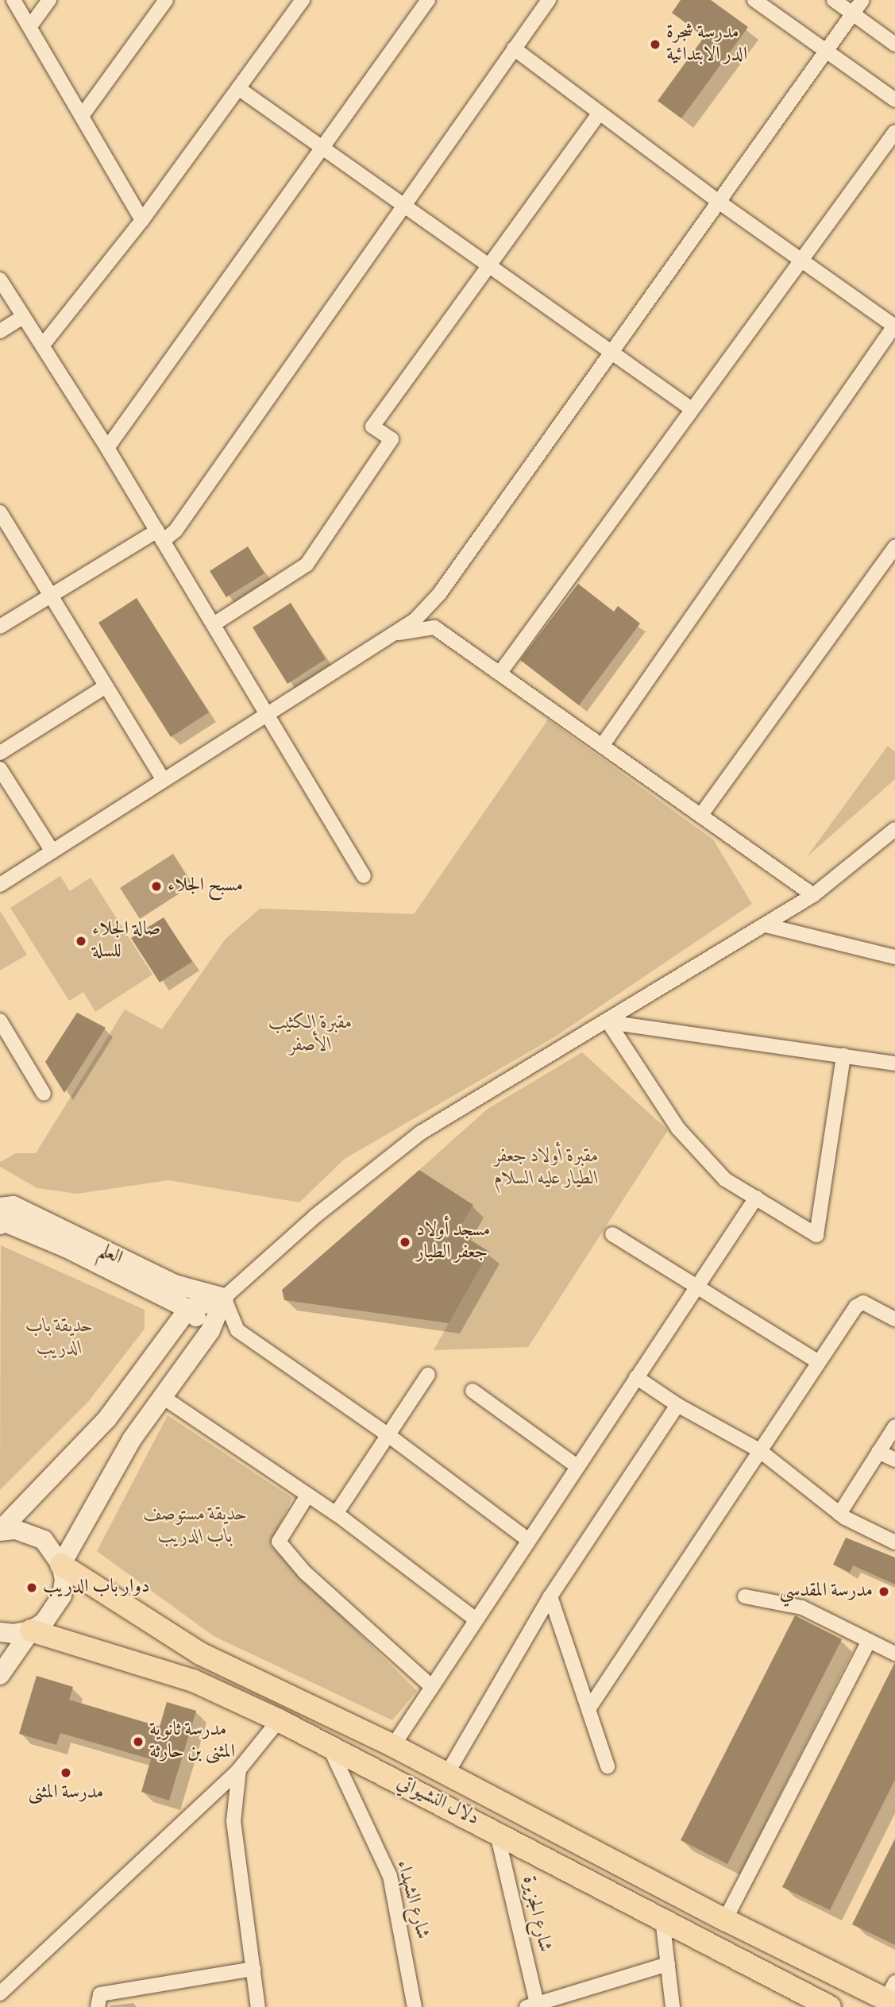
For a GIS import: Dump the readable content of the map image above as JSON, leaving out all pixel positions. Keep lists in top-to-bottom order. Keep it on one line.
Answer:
{"streets":{"main road":["العلم","دلال النشيواتي"],"street":["شارع الشهداء","شارع الجزيرة"]},"crossings":[["دلال النشيواتي","شارع الشهداء"],["دلال النشيواتي","شارع الجزيرة"]],"parks":["مقبرة الكثيب الأصفر","مقبرة أولاد جعفر الطيار عليه السلام","حديقة باب الدريب","حديقة مستوصف باب الدريب"],"places":["مدرسة شجرة الدر الابتدائية","مسبح الجلاء","صالة الجلاء للسلة","مسجد أولاد جعفر الطيار","دوار باب الدريب","مدرسة المقدسي","مدرسة ثانوية المثنى بن حارثة","مدرسة المثنى"]}
